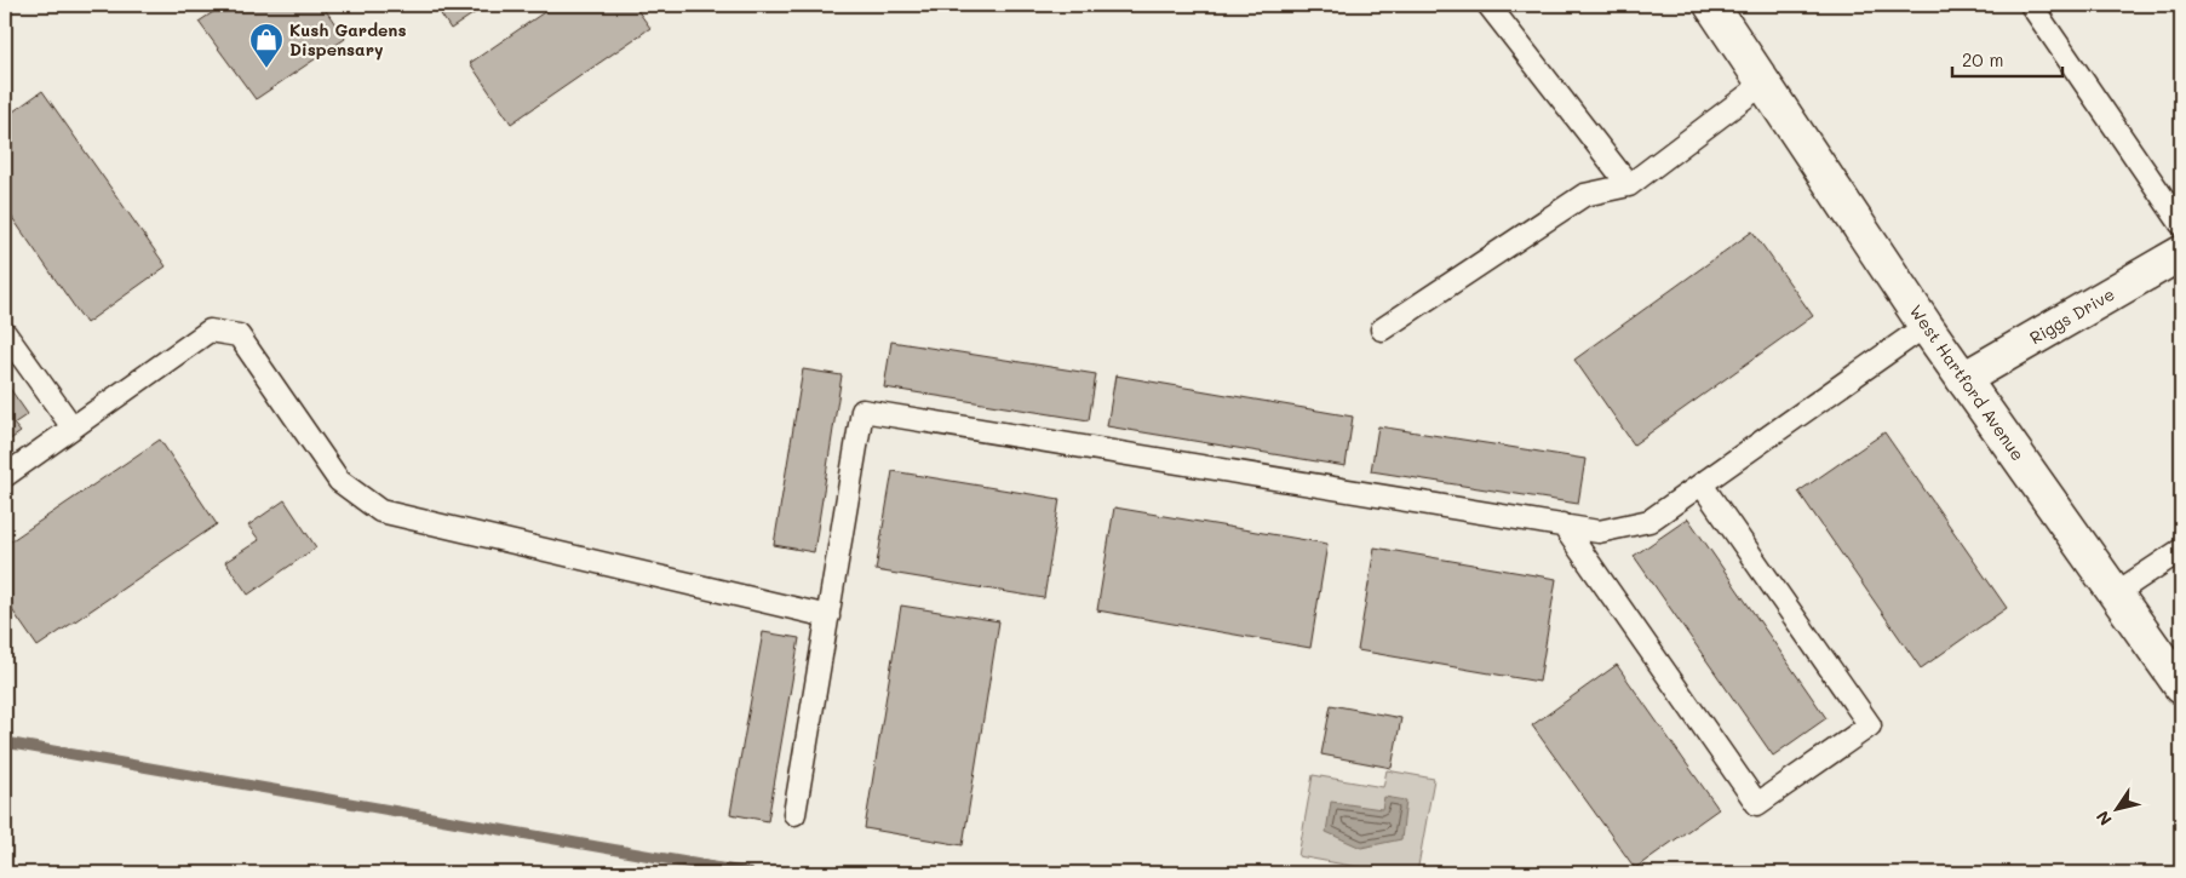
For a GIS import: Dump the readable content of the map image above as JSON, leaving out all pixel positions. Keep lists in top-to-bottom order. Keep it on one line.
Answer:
{"streets":{"main road":["Riggs Drive","West Hartford Avenue"]},"crossings":[["Riggs Drive","West Hartford Avenue"]],"places":{"shop":["Kush Gardens Dispensary"]},"scale_bar":"20 m","north":"bottom left"}
